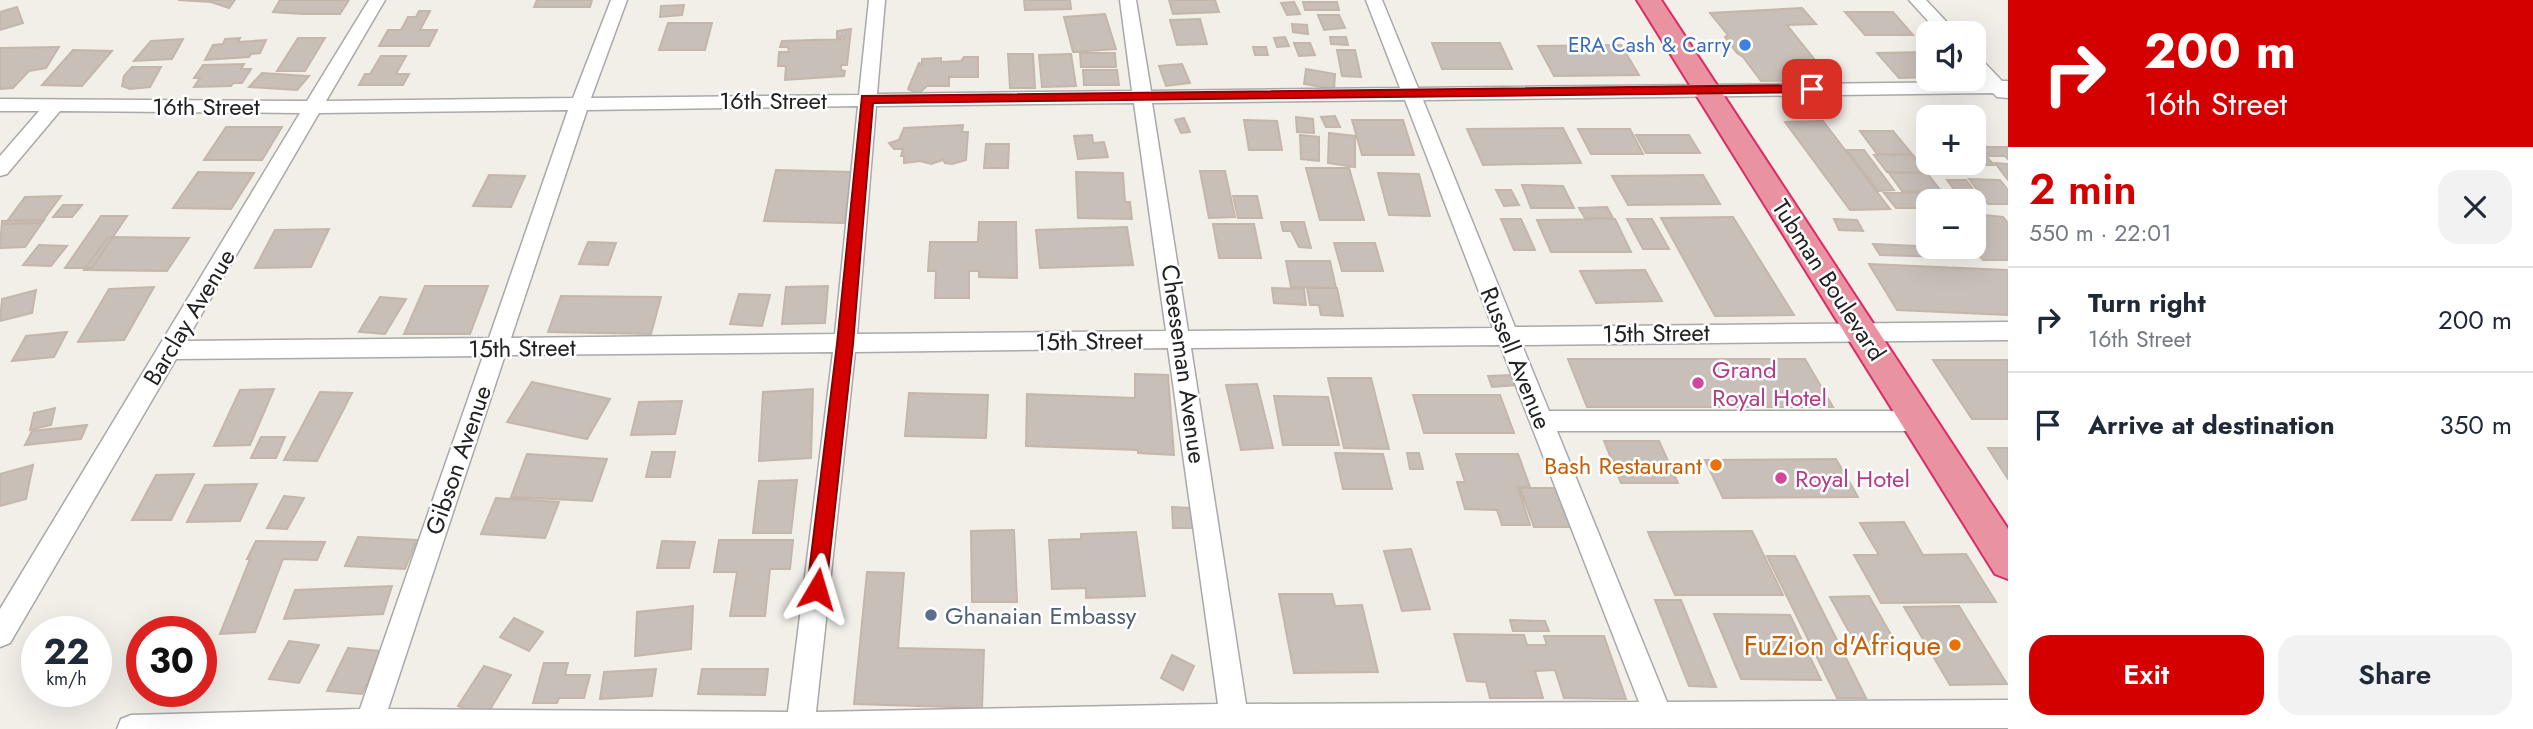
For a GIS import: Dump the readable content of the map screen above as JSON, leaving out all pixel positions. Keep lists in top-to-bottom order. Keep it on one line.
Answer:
{"streets":{"highway":["Tubman Boulevard"],"street":["16th Street","Barclay Avenue","15th Street","Russell Avenue","Cheeseman Avenue","Gibson Avenue"]},"crossings":[["16th Street","Tubman Boulevard"],["16th Street","Barclay Avenue"],["16th Street","Russell Avenue"],["16th Street","Cheeseman Avenue"],["16th Street","Gibson Avenue"],["Tubman Boulevard","15th Street"],["Barclay Avenue","15th Street"],["15th Street","Russell Avenue"],["15th Street","Cheeseman Avenue"],["15th Street","Gibson Avenue"]],"places":["ERA Cash & Carry","Grand Royal Hotel","Bash Restaurant","Royal Hotel","Ghanaian Embassy","FuZion d'Afrique"],"page":{"turn":["200 m","16th Street"],"map_buttons":["+","−"],"heading":["2 min","550 m · 22:01"],"list":[{"name":"Turn right","note":"16th Street","value":"200 m"},{"name":"Arrive at destination","value":"350 m"}],"speed":"22 km/h","limit":"30","buttons":["Exit","Share"]}}
